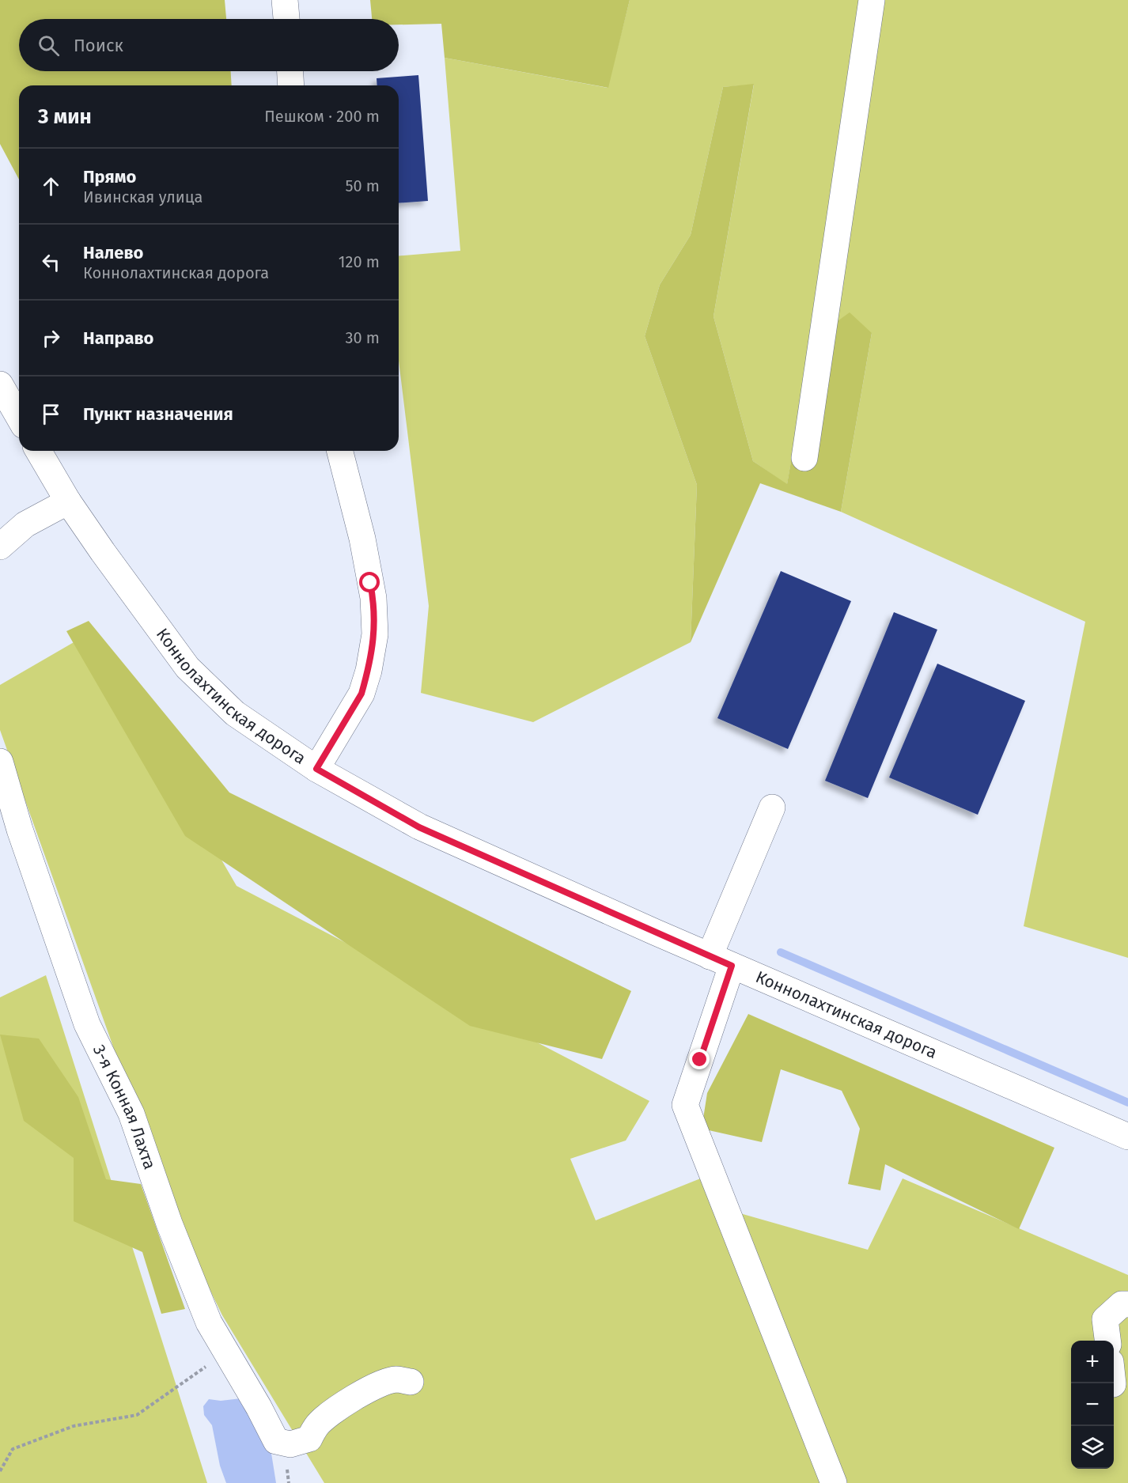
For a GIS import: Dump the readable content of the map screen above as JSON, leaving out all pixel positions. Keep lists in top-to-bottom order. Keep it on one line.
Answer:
{"streets":{"main road":["Коннолахтинская дорога","3-я Конная Лахта"]},"page":{"search":"Поиск","heading":["3 мин","Пешком · 200 m"],"list":[["Прямо","Ивинская улица","50 m"],["Налево","Коннолахтинская дорога","120 m"],["Направо","30 m"],"Пункт назначения"],"map_buttons":["+","−"]}}
